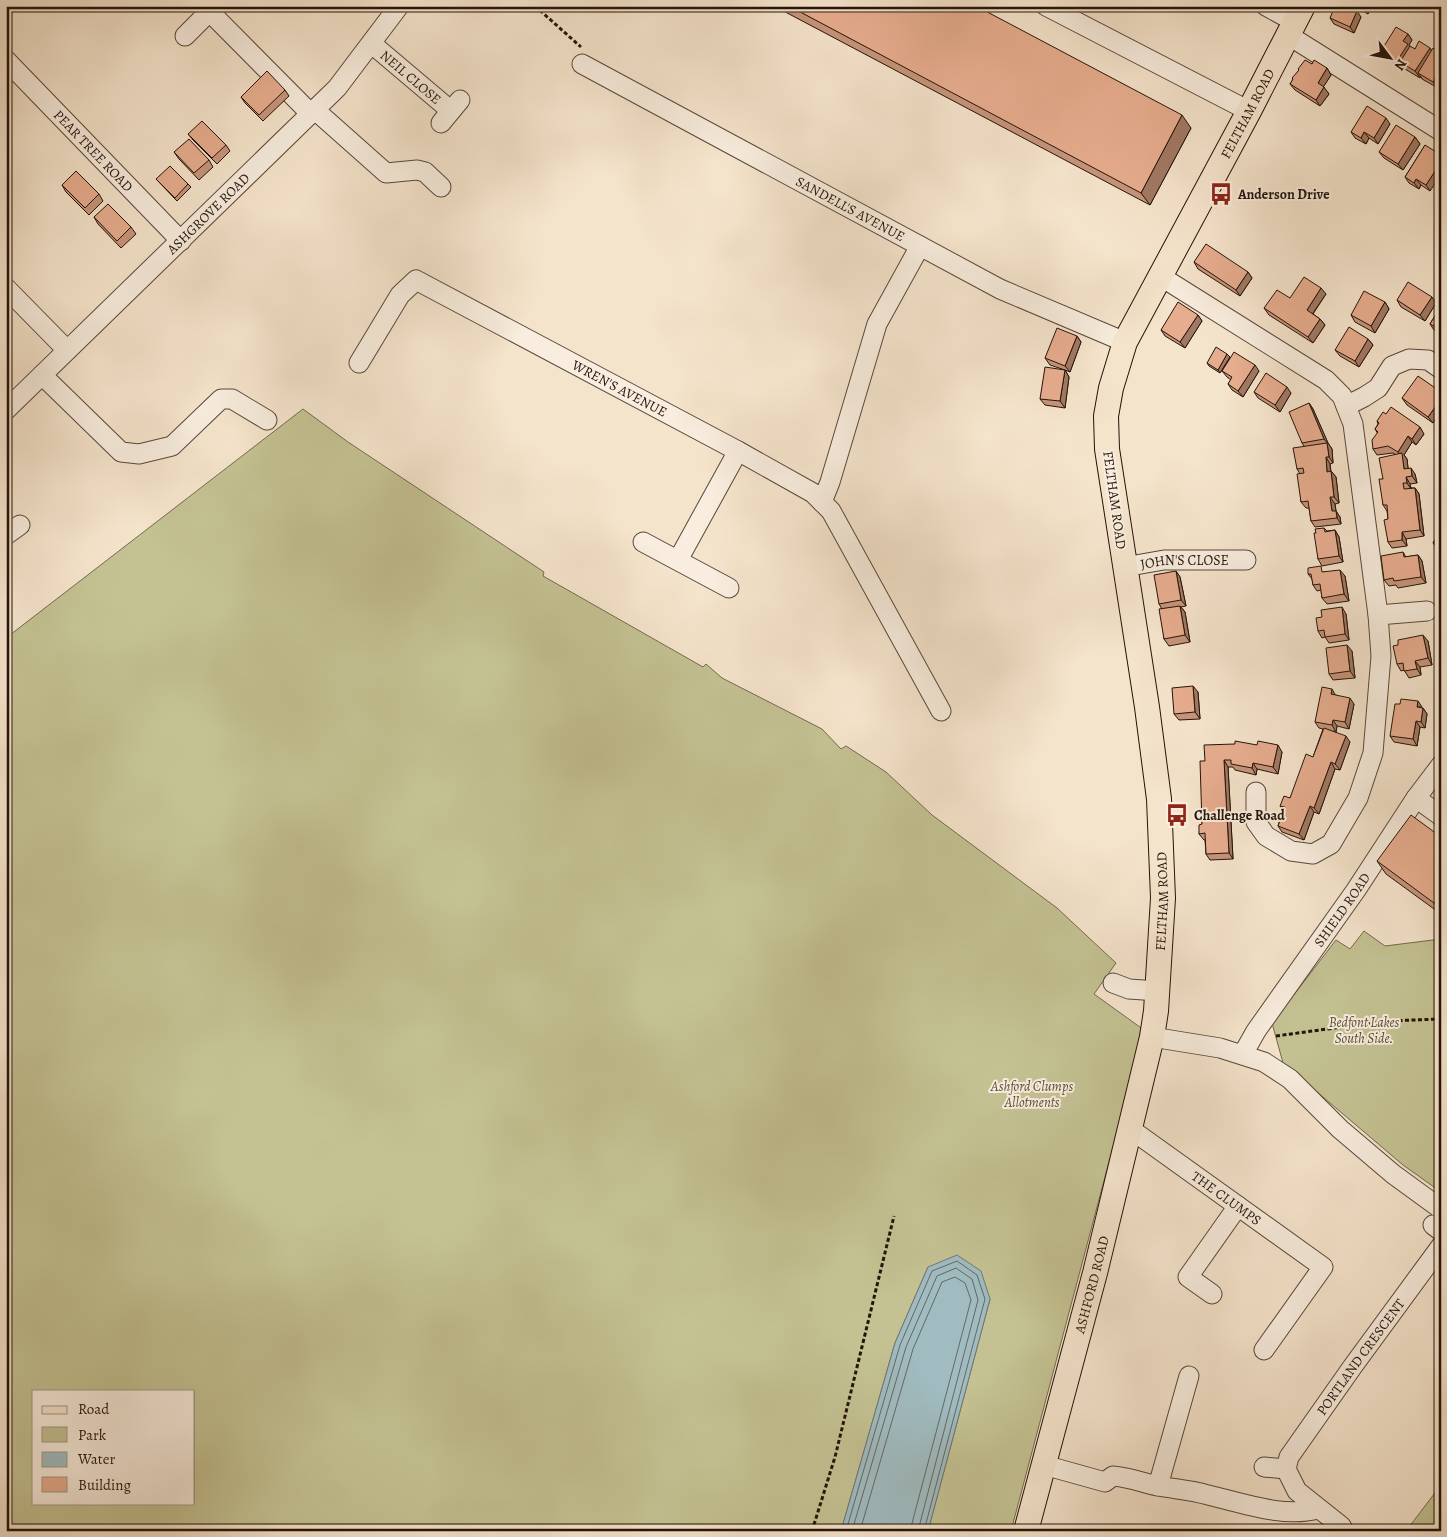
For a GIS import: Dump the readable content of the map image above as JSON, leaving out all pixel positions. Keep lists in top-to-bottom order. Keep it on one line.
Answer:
{"streets":{"main road":["FELTHAM ROAD","ASHFORD ROAD"],"street":["NEIL CLOSE","PEAR TREE ROAD","SANDELL'S AVENUE","ASHGROVE ROAD","WREN'S AVENUE","JOHN'S CLOSE","SHIELD ROAD","THE CLUMPS","PORTLAND CRESCENT"]},"crossings":[["NEIL CLOSE","ASHGROVE ROAD"],["FELTHAM ROAD","SANDELL'S AVENUE"],["FELTHAM ROAD","JOHN'S CLOSE"],["FELTHAM ROAD","ASHFORD ROAD"],["PEAR TREE ROAD","ASHGROVE ROAD"],["THE CLUMPS","ASHFORD ROAD"]],"parks":["Bedfont Lakes South Side.","Ashford Clumps Allotments"],"places":{"bus stop":["Anderson Drive","Challenge Road"]},"legend":["Road","Park","Water","Building"],"north":"bottom right"}
